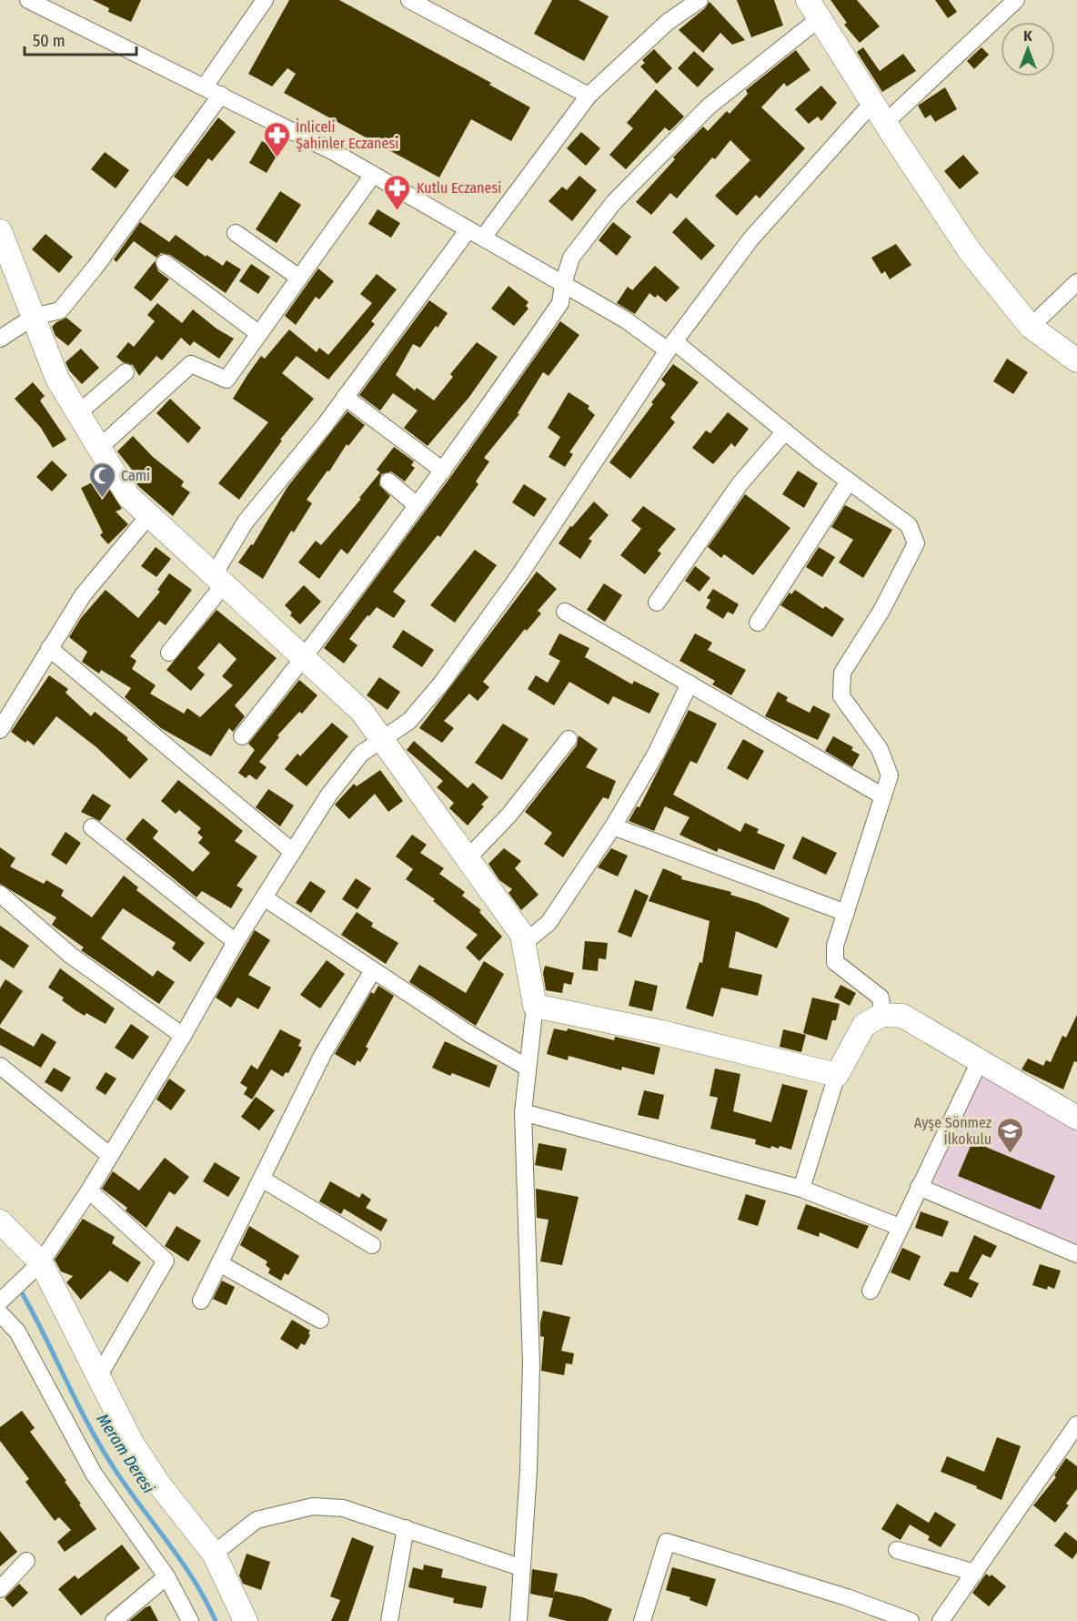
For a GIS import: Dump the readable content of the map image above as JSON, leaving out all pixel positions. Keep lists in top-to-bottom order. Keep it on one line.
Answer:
{"water":["Meram Deresi"],"places":{"pharmacy":["İnliceli Şahinler Eczanesi","Kutlu Eczanesi"],"mosque":["Cami"],"school or university":["Ayşe Sönmez İlkokulu"]},"scale_bar":"50 m","north":"top"}
